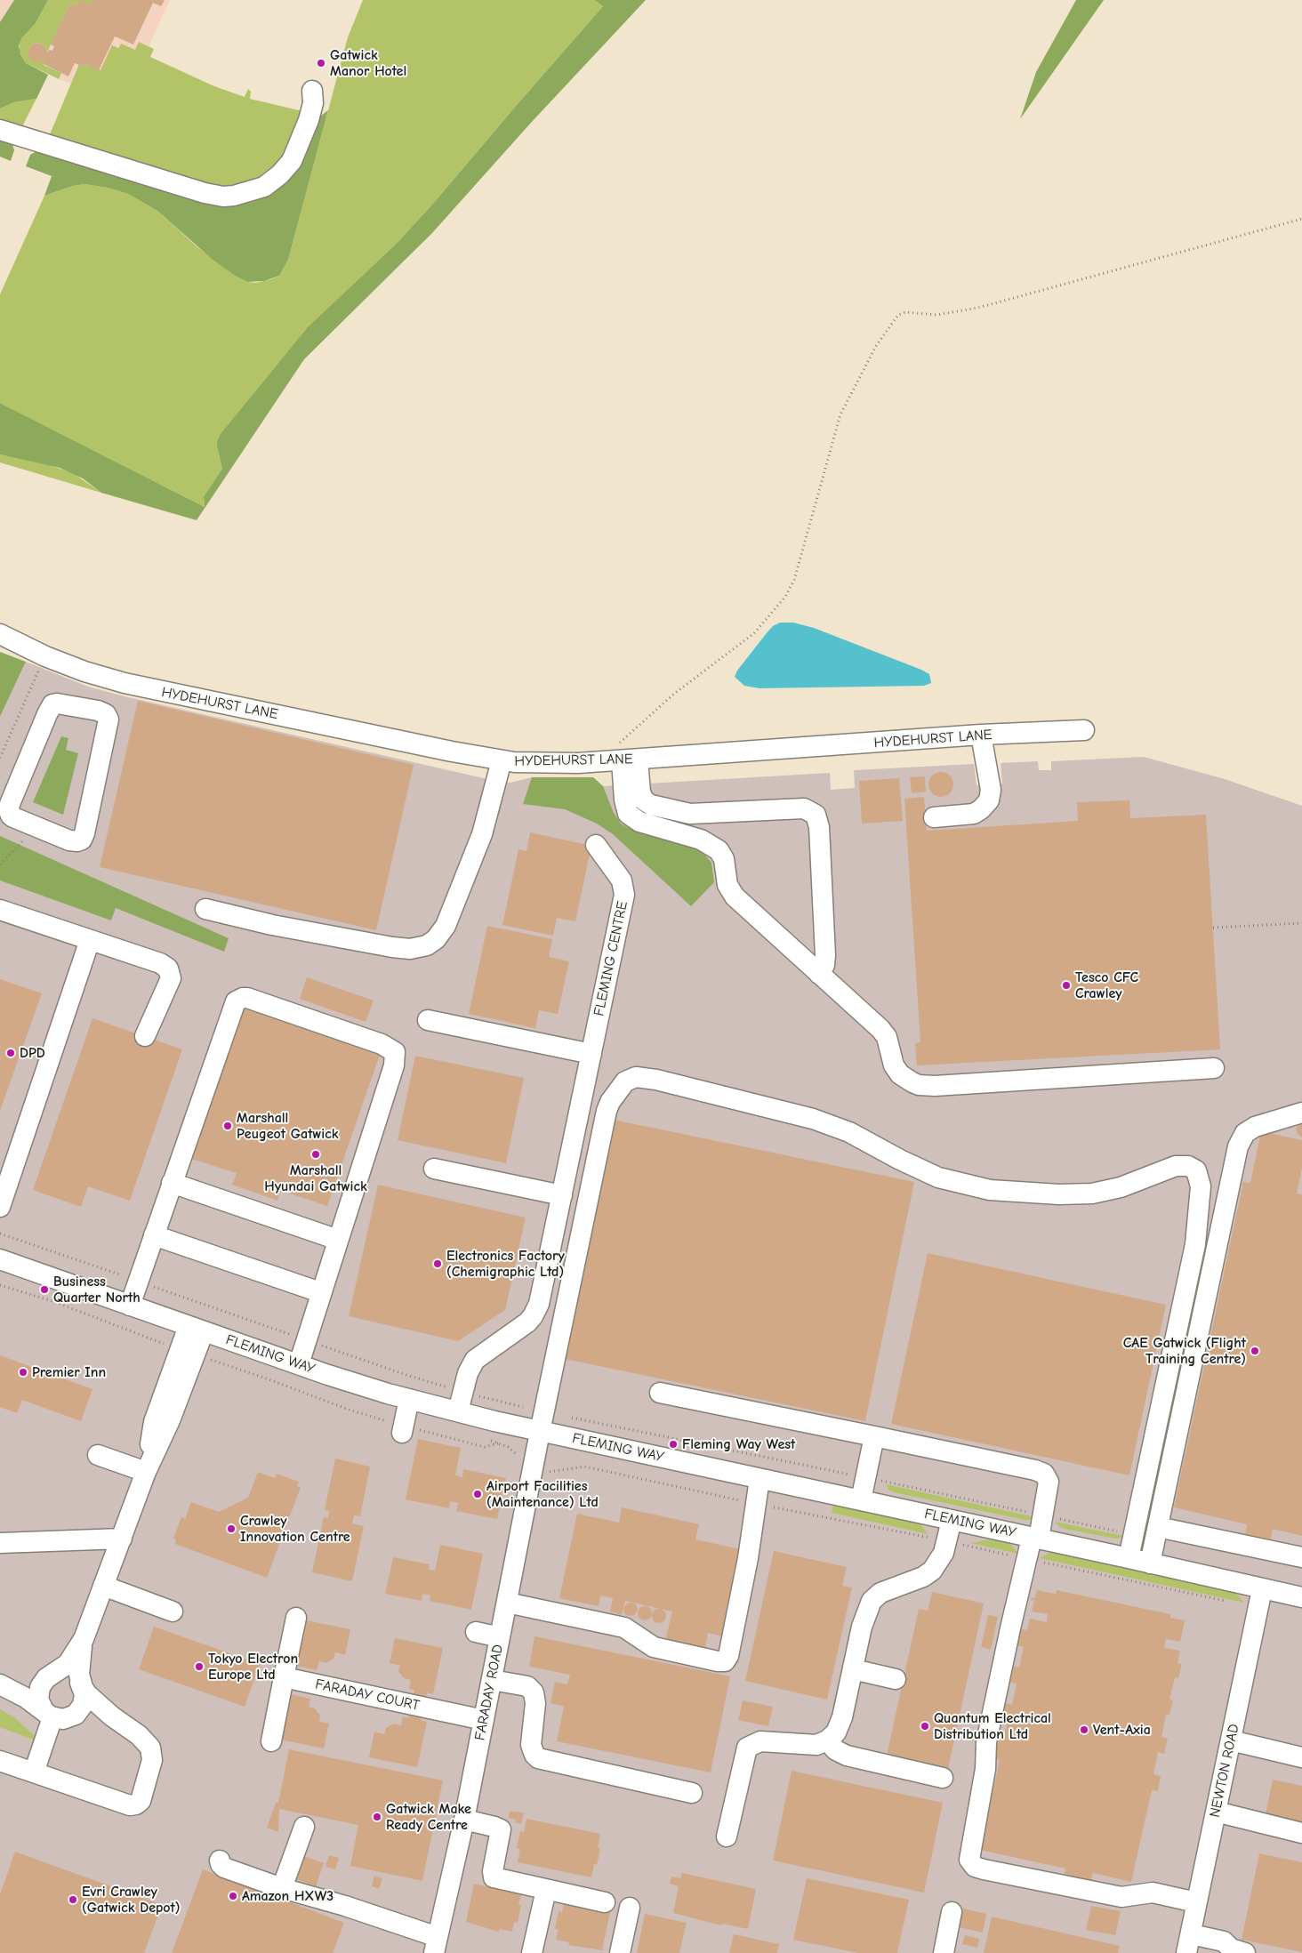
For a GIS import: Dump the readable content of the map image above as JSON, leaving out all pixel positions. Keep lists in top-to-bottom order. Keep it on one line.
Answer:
{"streets":{"street":["HYDEHURST LANE","FLEMING CENTRE","FLEMING WAY","FARADAY ROAD","FARADAY COURT","NEWTON ROAD"]},"crossings":[["FLEMING CENTRE","FLEMING WAY"],["FLEMING WAY","FARADAY ROAD"],["FLEMING WAY","NEWTON ROAD"],["FARADAY ROAD","FARADAY COURT"]],"places":["Gatwick Manor Hotel","Tesco CFC Crawley","DPD","Marshall Peugeot Gatwick","Marshall Hyundai Gatwick","Electronics Factory (Chemigraphic Ltd)","Business Quarter North","CAE Gatwick (Flight Training Centre)","Premier Inn","Fleming Way West","Airport Facilities (Maintenance) Ltd","Crawley Innovation Centre","Tokyo Electron Europe Ltd","Quantum Electrical Distribution Ltd","Vent-Axia","Gatwick Make Ready Centre","Amazon HXW3","Evri Crawley (Gatwick Depot)"]}
